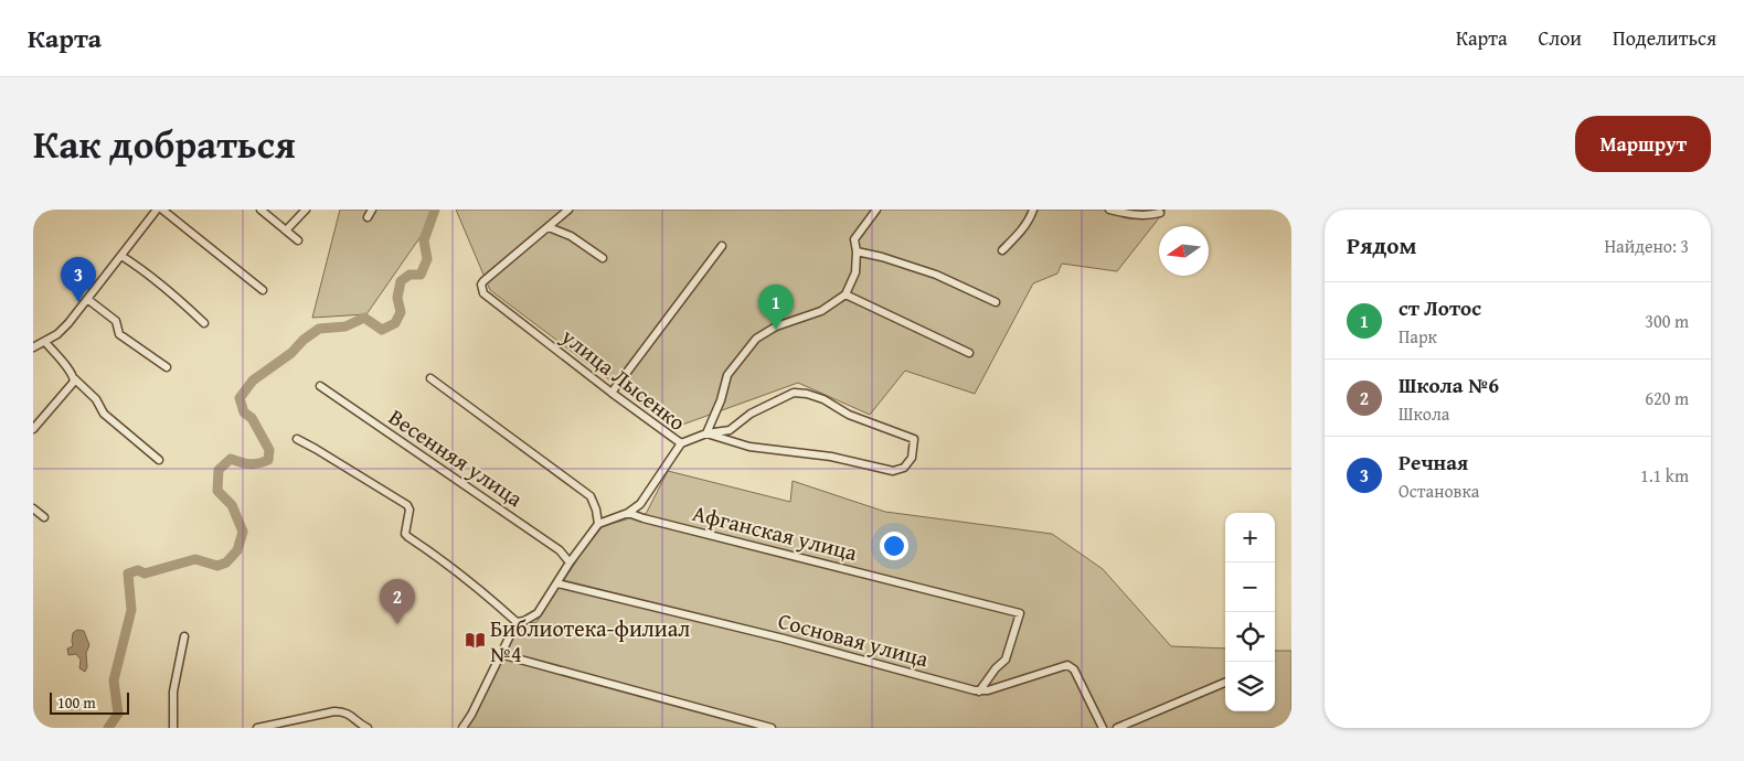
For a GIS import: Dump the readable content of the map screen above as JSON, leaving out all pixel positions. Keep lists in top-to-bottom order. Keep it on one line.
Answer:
{"streets":{"street":["улица Лысенко","Весенняя улица","Афганская улица","Сосновая улица"]},"crossings":[["улица Лысенко","Афганская улица"],["Афганская улица","Сосновая улица"]],"places":{"library":["Библиотека-филиал №4"]},"scale_bar":"100 m","north":"left","page":{"header":"Карта","nav":["Карта","Слои","Поделиться"],"title":"Как добраться","buttons":"Маршрут","heading":["Рядом","Найдено: 3"],"pins":["3","1","2"],"list":[{"mark":"1","name":"ст Лотос","note":"Парк","value":"300 m"},{"mark":"2","name":"Школа №6","note":"Школа","value":"620 m"},{"mark":"3","name":"Речная","note":"Остановка","value":"1.1 km"}],"map_buttons":["+","−"],"scale":"100 m"}}
